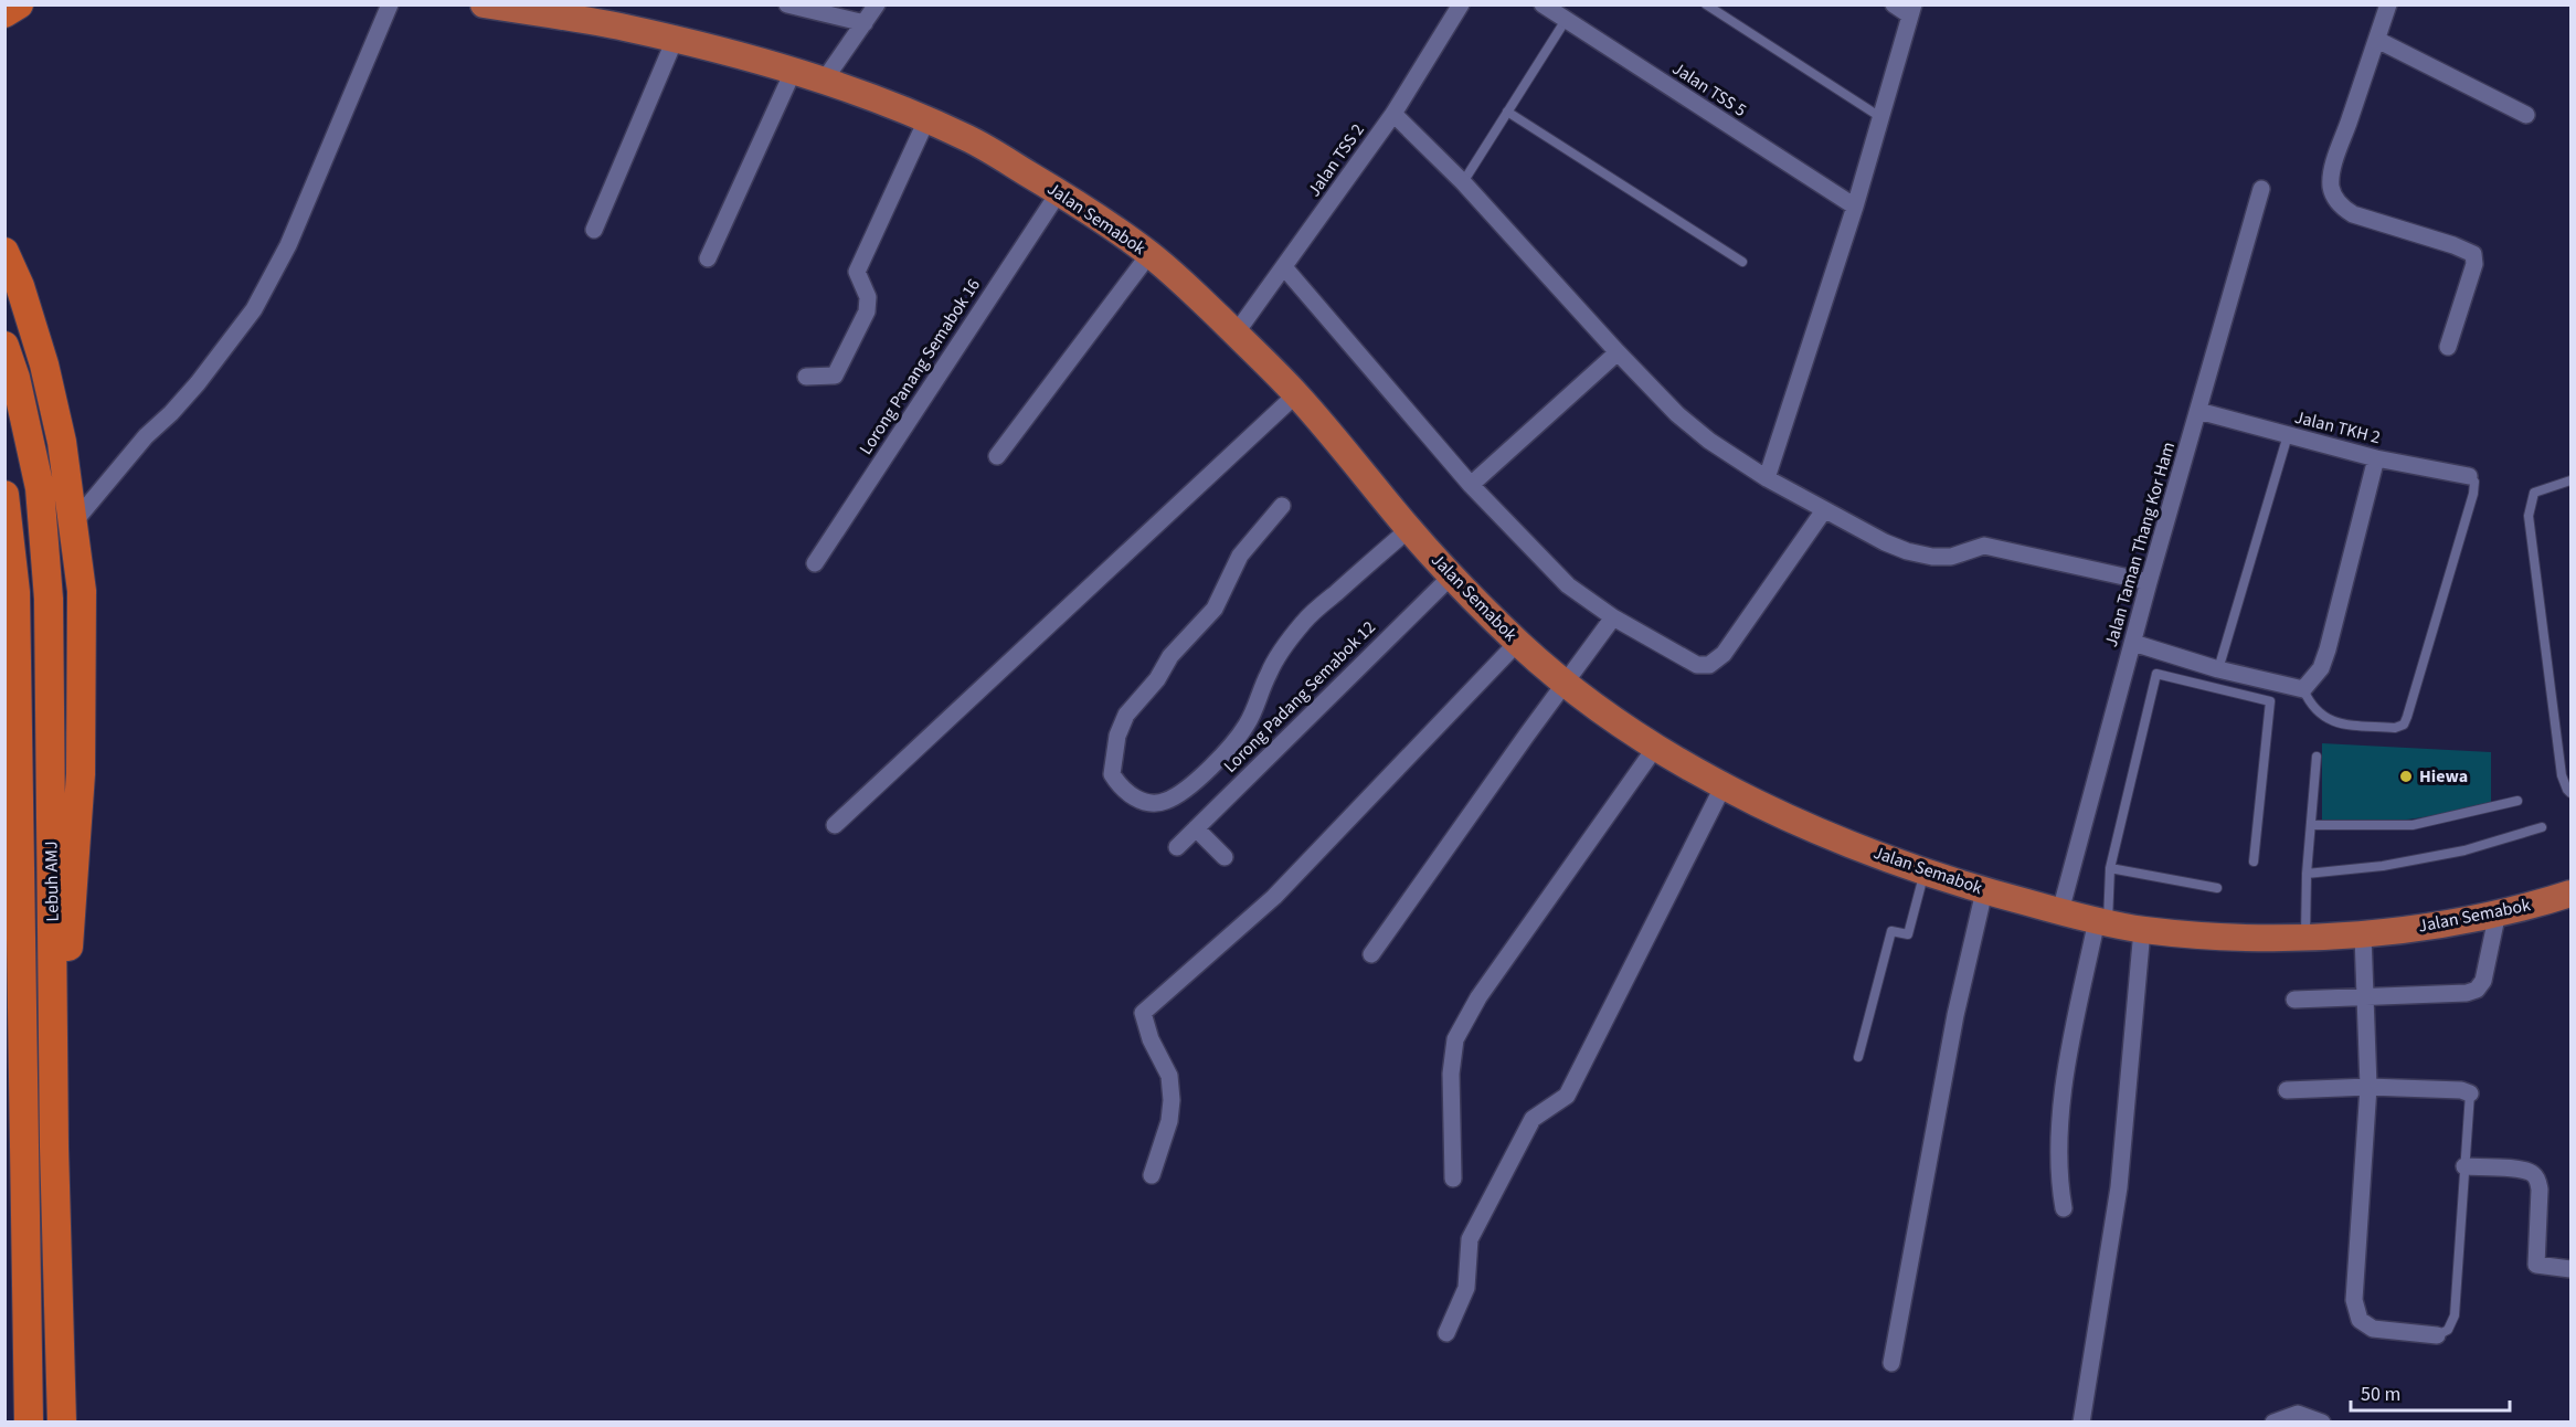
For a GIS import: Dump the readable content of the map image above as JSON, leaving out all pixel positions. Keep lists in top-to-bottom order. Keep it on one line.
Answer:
{"streets":{"highway":["Lebuh AMJ"],"main road":["Jalan Semabok"],"street":["Jalan TSS 5","Jalan TSS 2","Lorong Panang Semabok 16","Jalan TKH 2","Jalan Taman Thang Kor Ham","Lorong Padang Semabok 12"]},"crossings":[["Jalan TSS 2","Jalan Semabok"],["Jalan Semabok","Lorong Panang Semabok 16"],["Jalan Semabok","Jalan Taman Thang Kor Ham"],["Jalan Semabok","Lorong Padang Semabok 12"],["Jalan TKH 2","Jalan Taman Thang Kor Ham"]],"places":["Hiewa"],"scale_bar":"50 m"}
